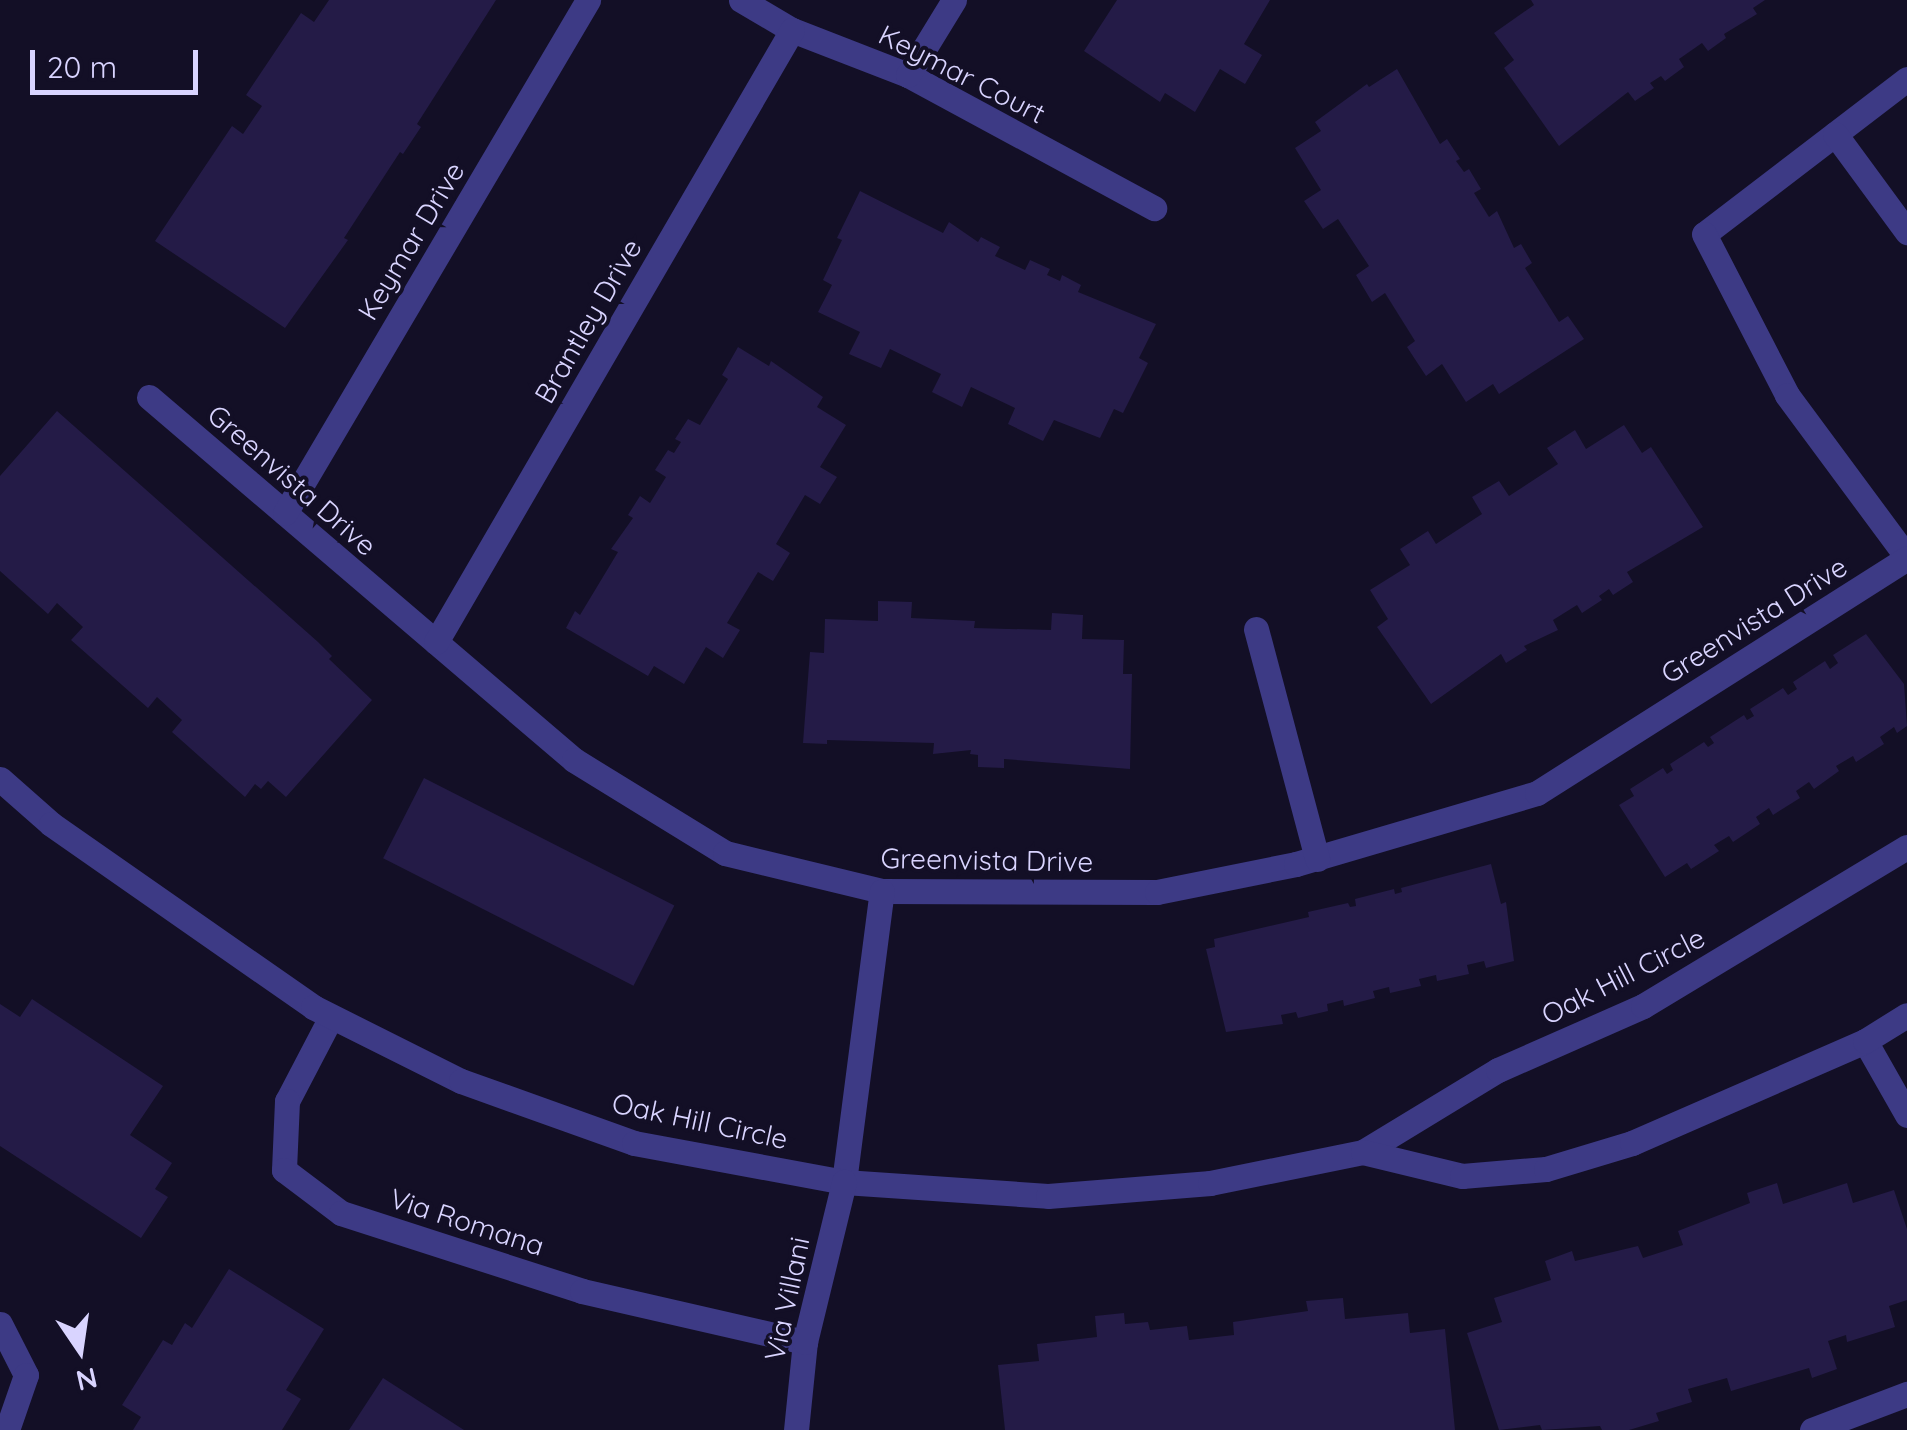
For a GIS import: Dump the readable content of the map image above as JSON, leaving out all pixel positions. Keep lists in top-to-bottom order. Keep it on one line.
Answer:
{"streets":{"street":["Keymar Court","Keymar Drive","Brantley Drive","Greenvista Drive","Oak Hill Circle","Via Romana","Via Villani"]},"crossings":[["Keymar Court","Brantley Drive"],["Keymar Drive","Greenvista Drive"],["Brantley Drive","Greenvista Drive"],["Greenvista Drive","Via Villani"],["Oak Hill Circle","Via Romana"],["Oak Hill Circle","Via Villani"],["Via Romana","Via Villani"]],"scale_bar":"20 m","north":"bottom"}
